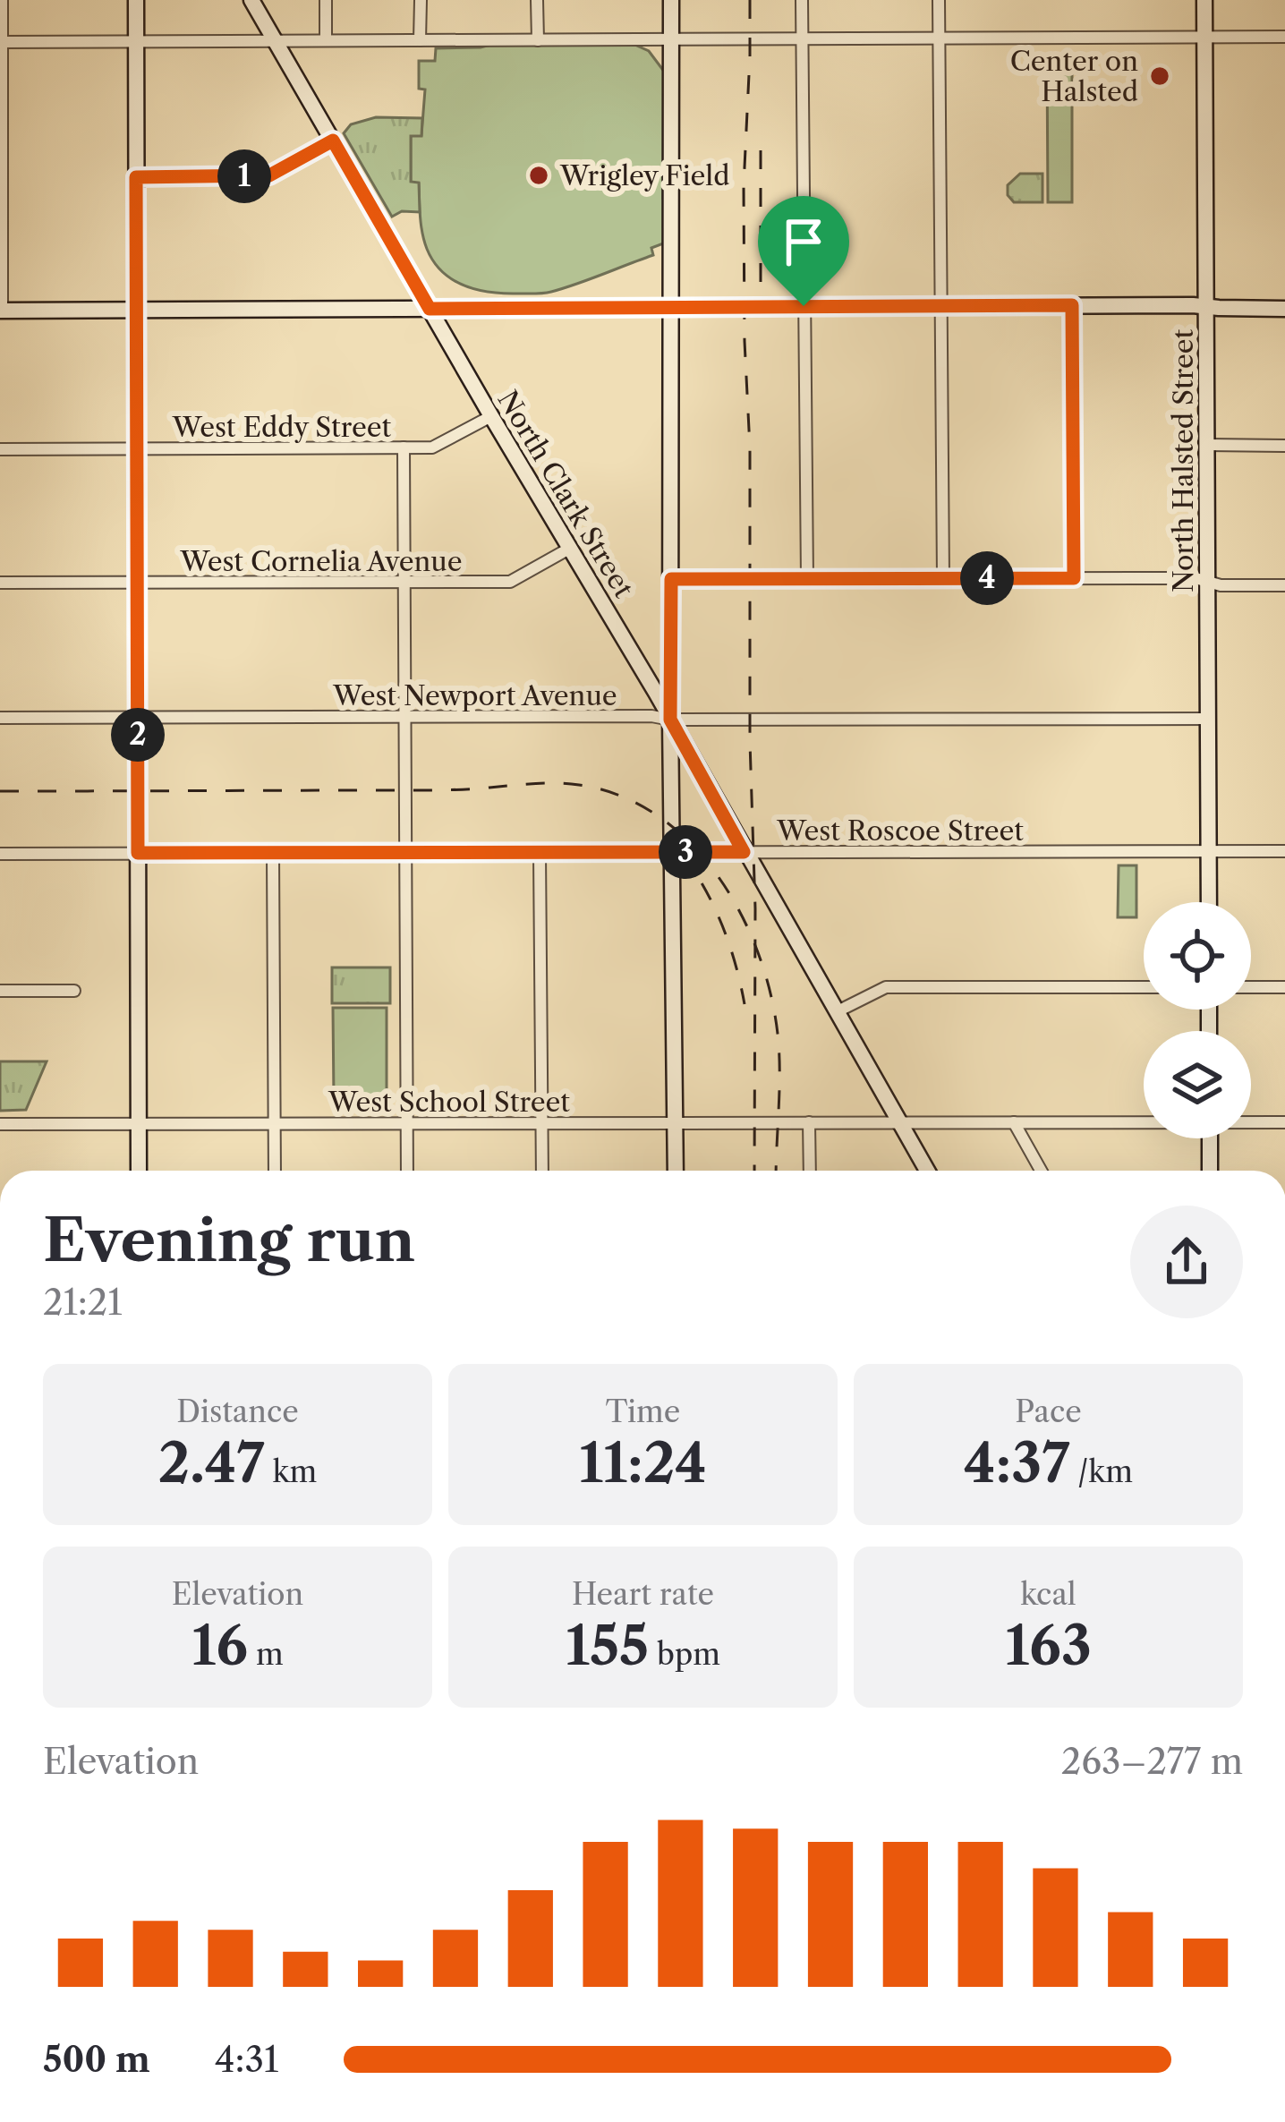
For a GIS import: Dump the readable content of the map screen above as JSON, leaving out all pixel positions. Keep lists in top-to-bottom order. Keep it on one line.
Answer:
{"streets":{"street":["West Eddy Street","North Halsted Street","North Clark Street","West Cornelia Avenue","West Newport Avenue","West Roscoe Street","West School Street"]},"crossings":[["West Eddy Street","North Clark Street"],["North Halsted Street","West Newport Avenue"],["North Halsted Street","West Roscoe Street"],["North Clark Street","West Cornelia Avenue"],["North Clark Street","West Newport Avenue"],["North Clark Street","West Roscoe Street"],["North Clark Street","West School Street"]],"places":["Center on Halsted","Wrigley Field"],"page":{"pins":["1","4","2","3"],"heading":["Evening run","21:21"],"stats":[["Distance","2.47 km"],["Time","11:24"],["Pace","4:37 /km"],["Elevation","16 m"],["Heart rate","155 bpm"],["kcal","163"]],"chart":["Elevation","263–277 m"],"list":[{"name":"500 m","note":"4:31"}]}}
